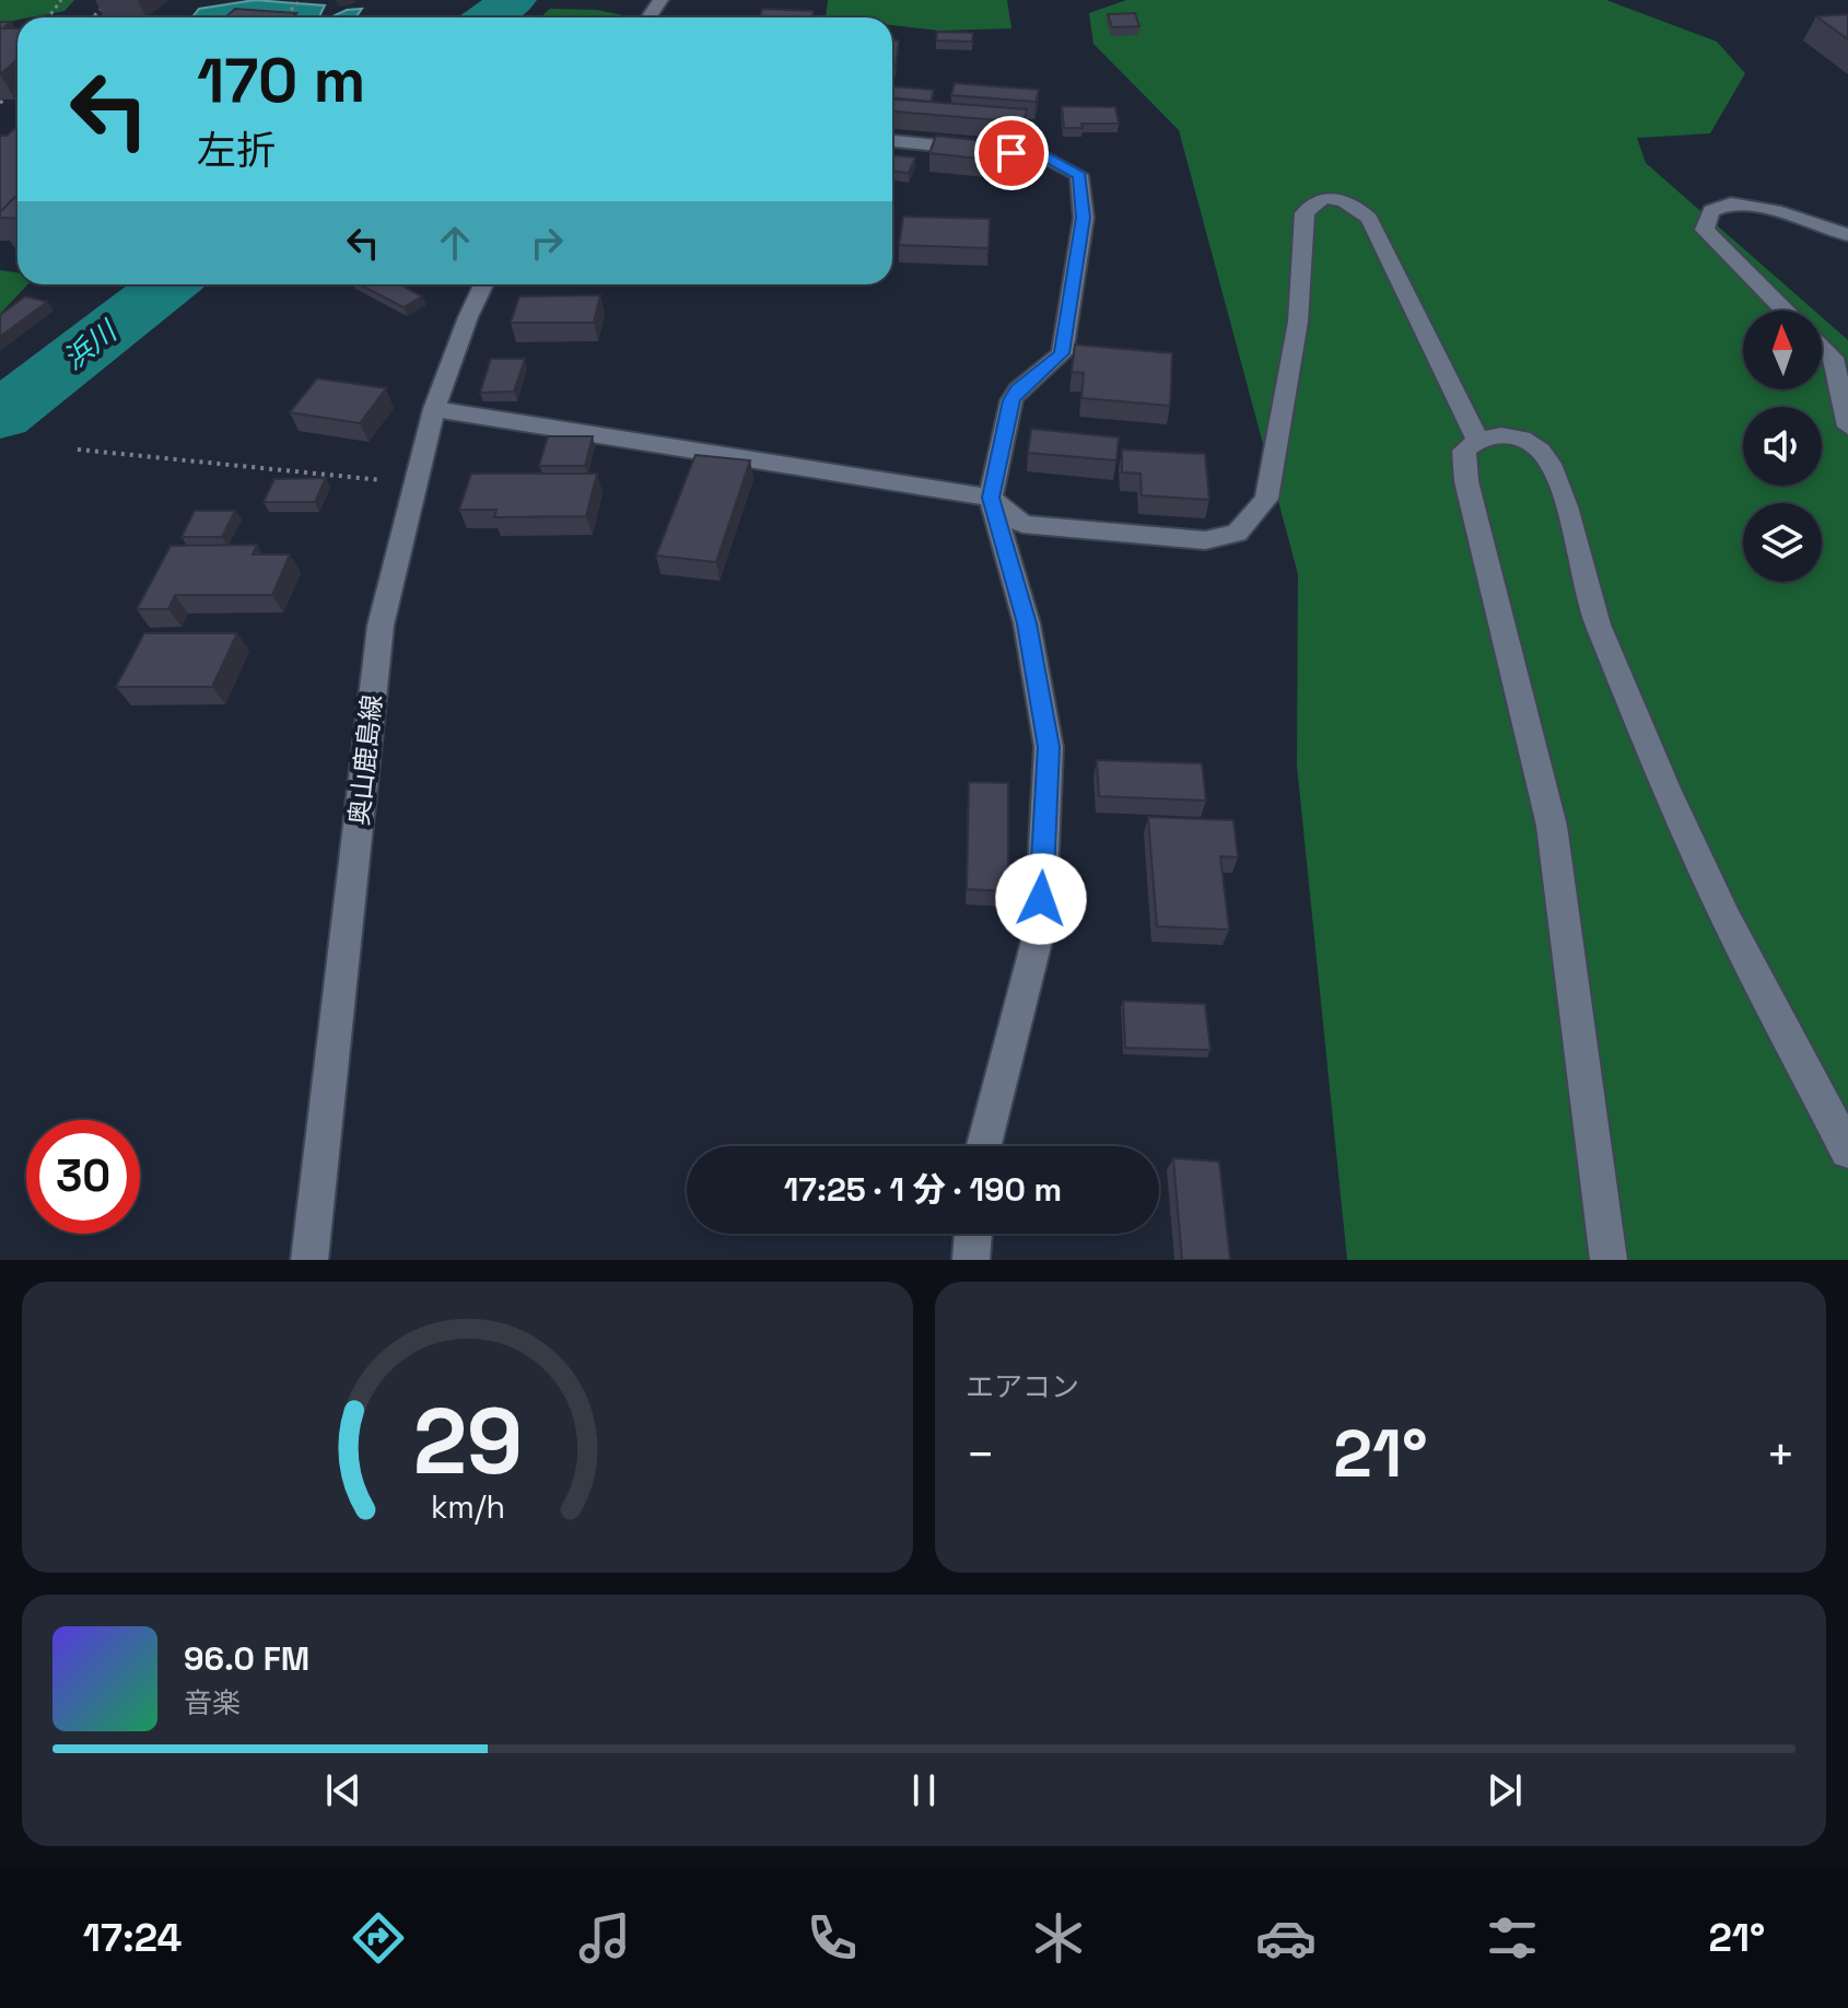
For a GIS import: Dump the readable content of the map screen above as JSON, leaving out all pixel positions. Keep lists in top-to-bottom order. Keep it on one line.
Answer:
{"streets":{"street":["奥山鹿島線"]},"water":["浜川"],"north":"top","page":{"turn":["170 m","左折"],"limit":"30","trip":"17:25 · 1 分 · 190 m","tile":"エアコン","heat":["−","21°","+"],"song":["96.0 FM","音楽"],"tabs":["17:24","21°"],"gauge":["29","km/h"]}}
